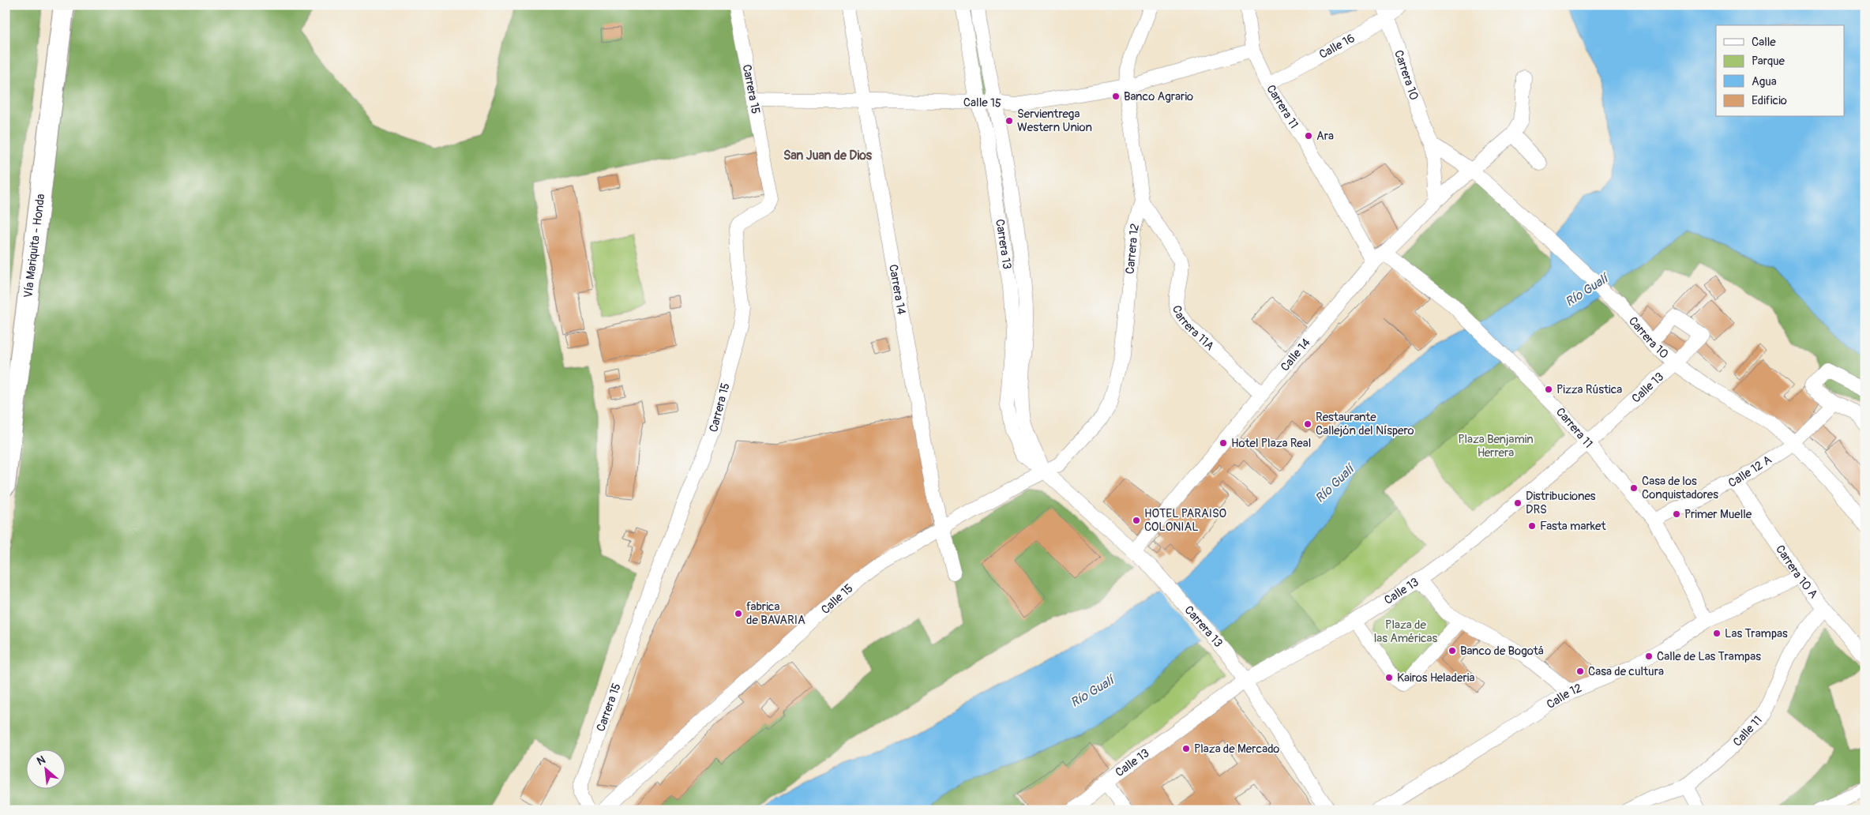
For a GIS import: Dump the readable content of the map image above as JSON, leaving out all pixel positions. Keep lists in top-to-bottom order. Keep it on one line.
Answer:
{"streets":{"highway":["Vía Mariquita - Honda"],"street":["Calle 16","Carrera 10","Carrera 15","Calle 15","Carrera 11","Carrera 13","Carrera 12","Carrera 14","Carrera 11A","Calle 14","Calle 13","Calle 12 A","Carrera 10 A","Calle 12","Calle 11"]},"crossings":[["Calle 16","Carrera 10"],["Calle 16","Carrera 11"],["Carrera 10","Calle 14"],["Carrera 10","Calle 13"],["Carrera 10","Calle 12 A"],["Carrera 15","Calle 15"],["Calle 15","Carrera 11"],["Calle 15","Carrera 13"],["Calle 15","Carrera 12"],["Calle 15","Carrera 14"],["Carrera 11","Calle 14"],["Carrera 11","Calle 13"],["Carrera 11","Calle 12 A"],["Carrera 11","Calle 12"],["Carrera 13","Carrera 12"],["Carrera 13","Calle 14"],["Carrera 13","Calle 13"],["Carrera 12","Carrera 11A"],["Carrera 11A","Calle 14"],["Calle 12 A","Carrera 10 A"],["Carrera 10 A","Calle 12"],["Carrera 10 A","Calle 11"]],"districts":["San Juan de Dios"],"water":["Río Gualí"],"parks":["Plaza Benjamin Herrera","Plaza de las Américas"],"places":["Banco Agrario","Servientrega Western Union","Ara","Pizza Rústica","Restaurante Callejón del Níspero","Hotel Plaza Real","Casa de los Conquistadores","Distribuciones DRS","Primer Muelle","HOTEL PARAISO COLONIAL","Fasta market","fabrica de BAVARIA","Las Trampas","Banco de Bogotá","Calle de Las Trampas","Casa de cultura","Kairos Heladeria","Plaza de Mercado"],"legend":["Calle","Parque","Agua","Edificio"],"north":"top left"}
